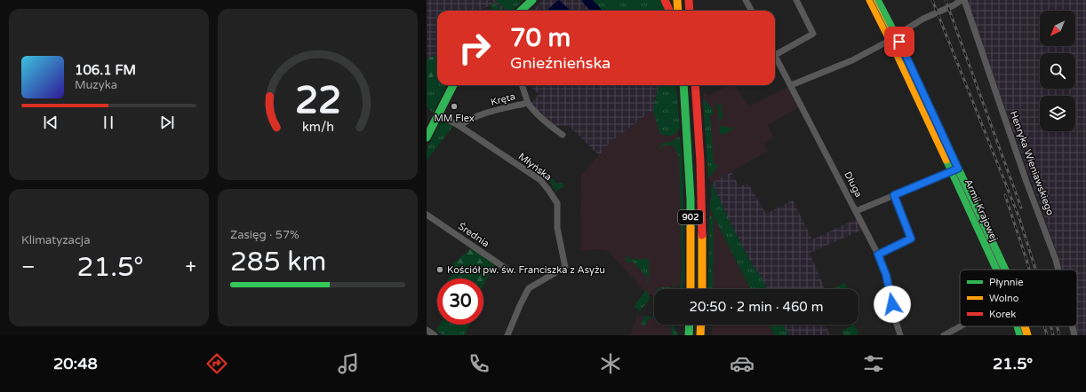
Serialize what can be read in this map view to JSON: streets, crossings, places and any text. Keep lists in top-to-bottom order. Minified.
{"streets":{"main road":["Armii Krajowej","902"],"street":["Kręta","Henryka Wieniawskiego","Młyńska","Długa","Średnia"]},"crossings":[["Kręta","Młyńska"]],"places":["MM Flex","Kościół pw. św. Franciszka z Asyżu"],"legend":["Płynnie","Wolno","Korek"],"north":"bottom left","page":{"turn":["70 m","Gnieźnieńska"],"song":["106.1 FM","Muzyka"],"tile":["Klimatyzacja",["Zasięg · 57%","285 km"]],"heat":["−","21.5°","+"],"limit":"30","trip":"20:50 · 2 min · 460 m","tabs":["20:48","21.5°"],"gauge":["22","km/h"]}}
